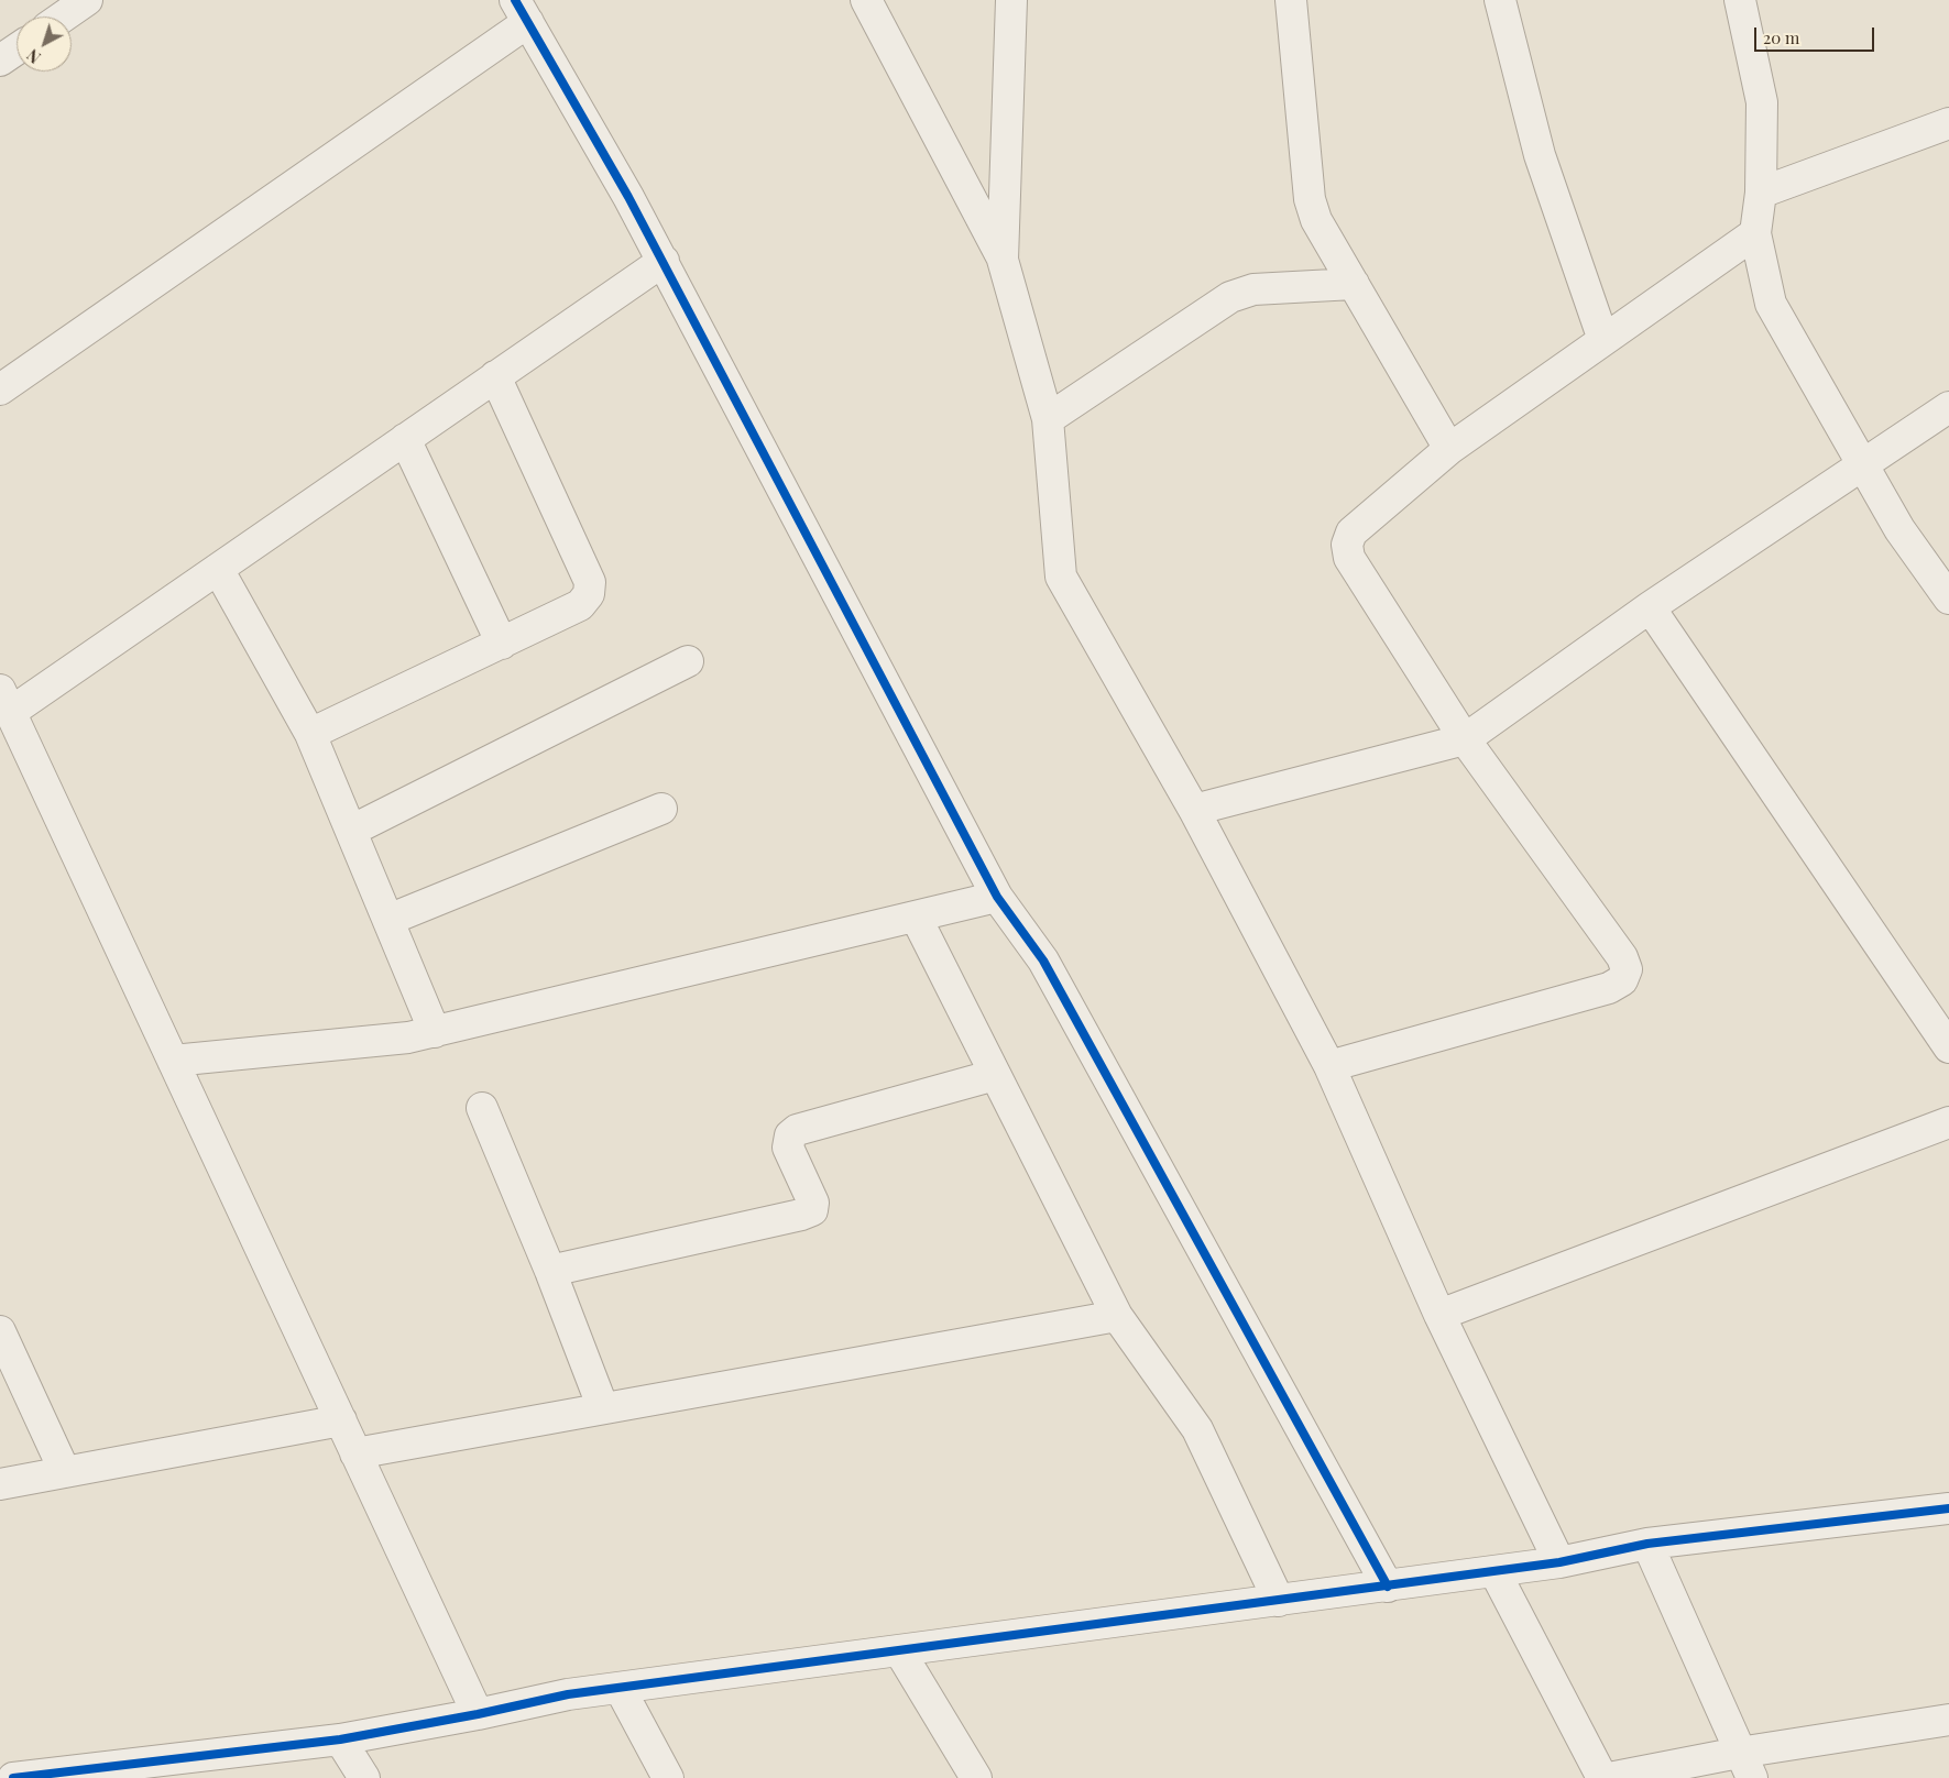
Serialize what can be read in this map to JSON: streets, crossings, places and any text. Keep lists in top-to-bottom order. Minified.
{"scale_bar":"20 m","north":"bottom left"}
